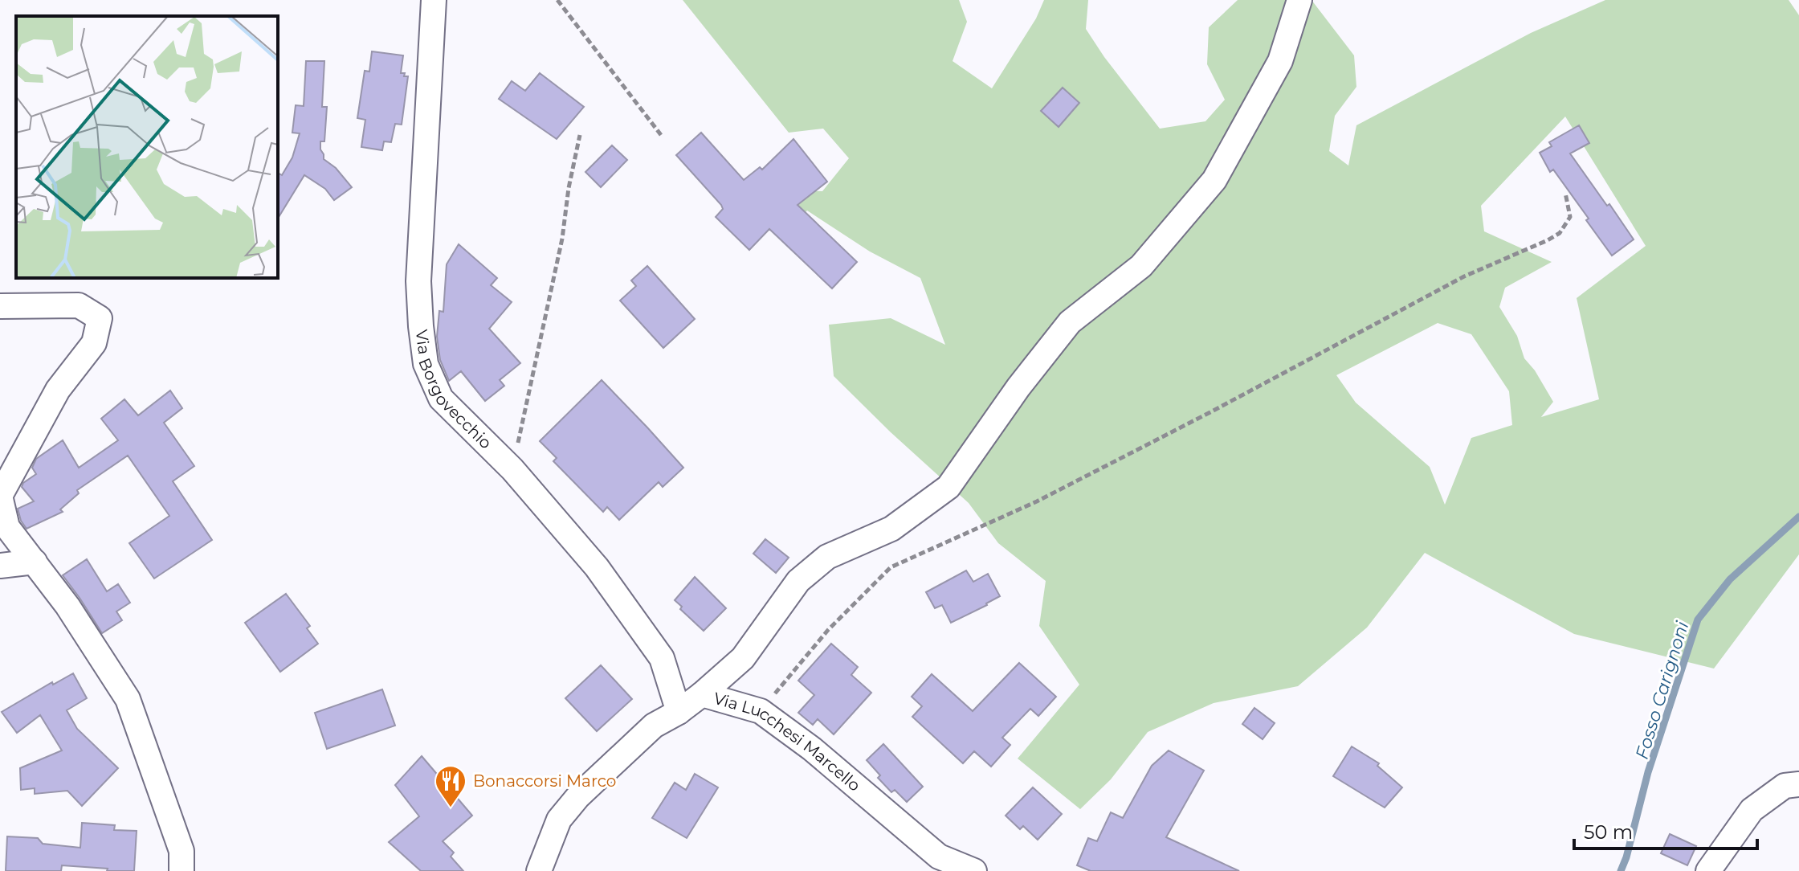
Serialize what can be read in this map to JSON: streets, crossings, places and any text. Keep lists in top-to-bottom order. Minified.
{"streets":{"street":["Via Borgovecchio","Via Lucchesi Marcello"]},"crossings":[["Via Borgovecchio","Via Lucchesi Marcello"]],"water":["Fosso Carignoni"],"places":{"restaurant":["Bonaccorsi Marco"]},"scale_bar":"50 m"}
